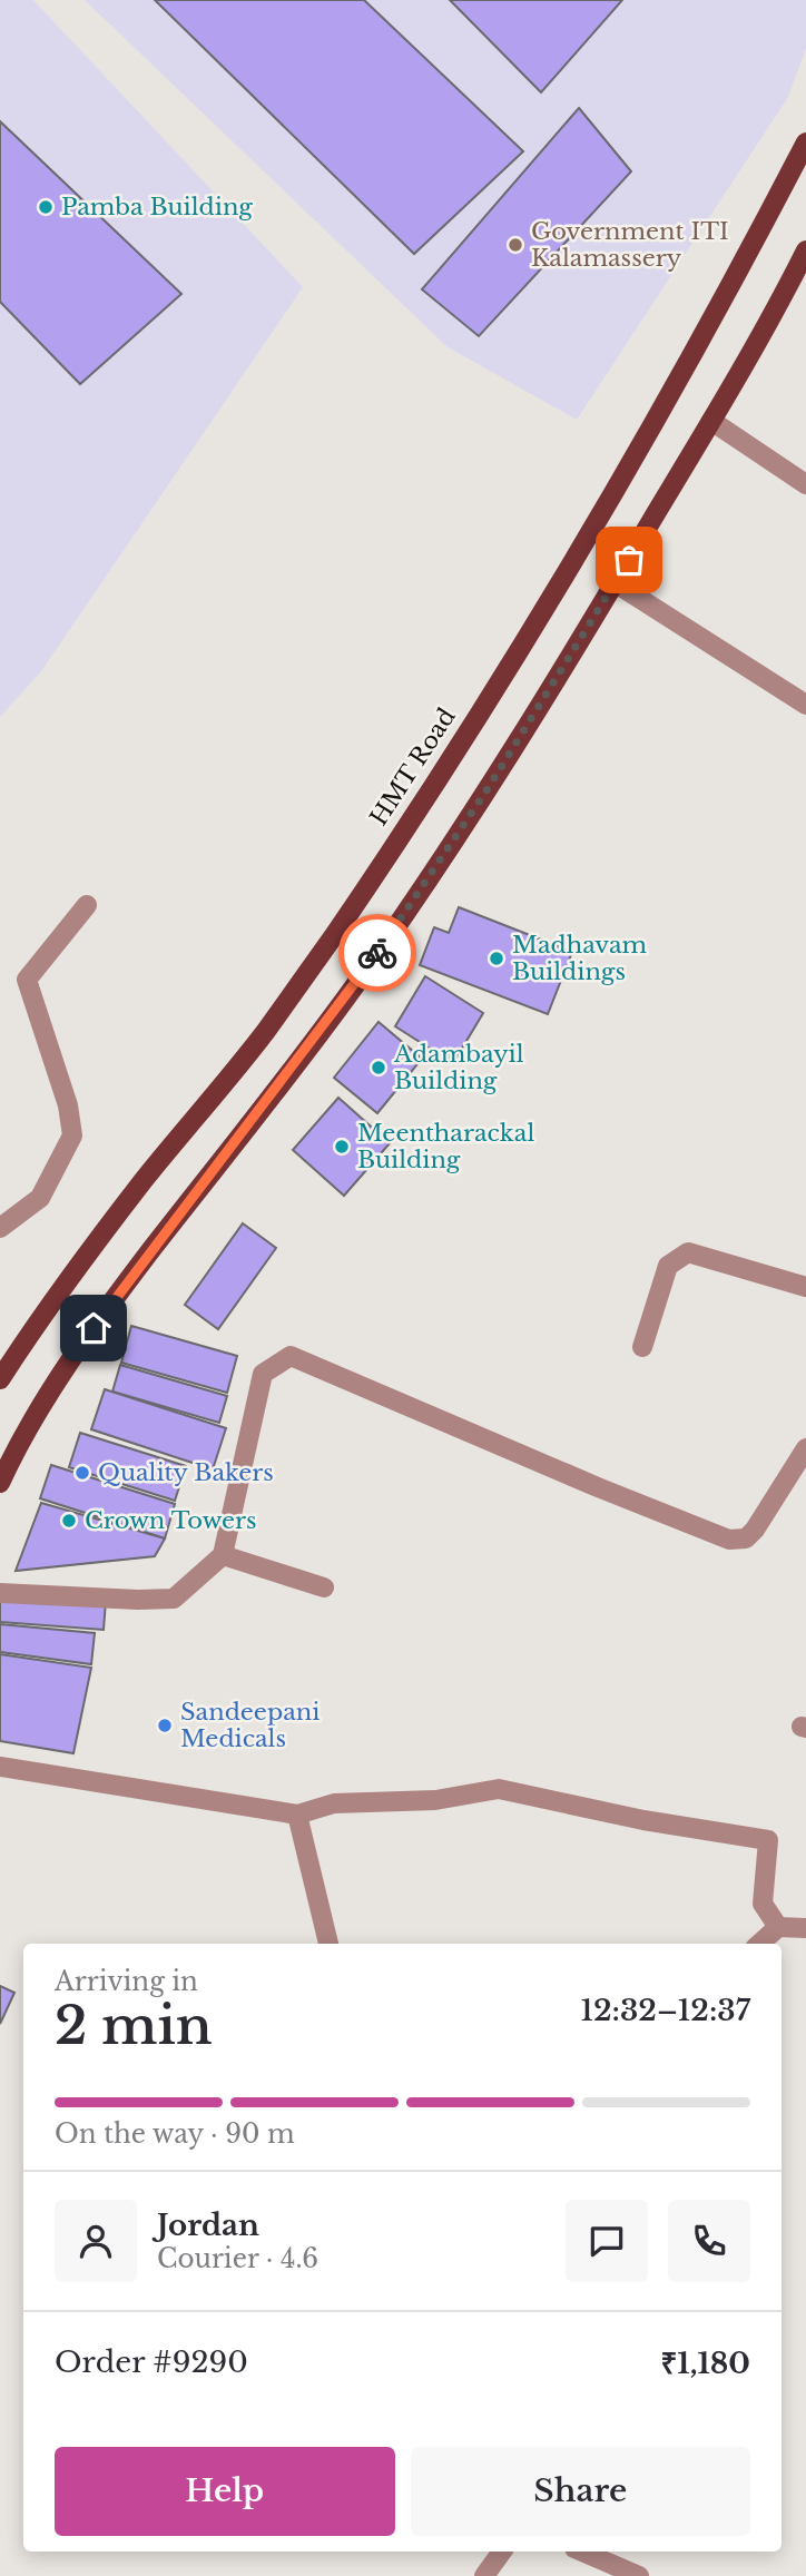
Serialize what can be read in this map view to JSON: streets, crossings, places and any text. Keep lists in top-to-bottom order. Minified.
{"streets":{"main road":["HMT Road"]},"places":["Pamba Building","Government ITI Kalamassery","Madhavam Buildings","Adambayil Building","Meentharackal Building","Quality Bakers","Crown Towers","Sandeepani Medicals"],"page":{"heading":["2 min","Arriving in","12:32–12:37"],"panel":["Jordan","Courier · 4.6","Order #9290","₹1,180"],"bar":"On the way · 90 m","buttons":["Help","Share"]}}
